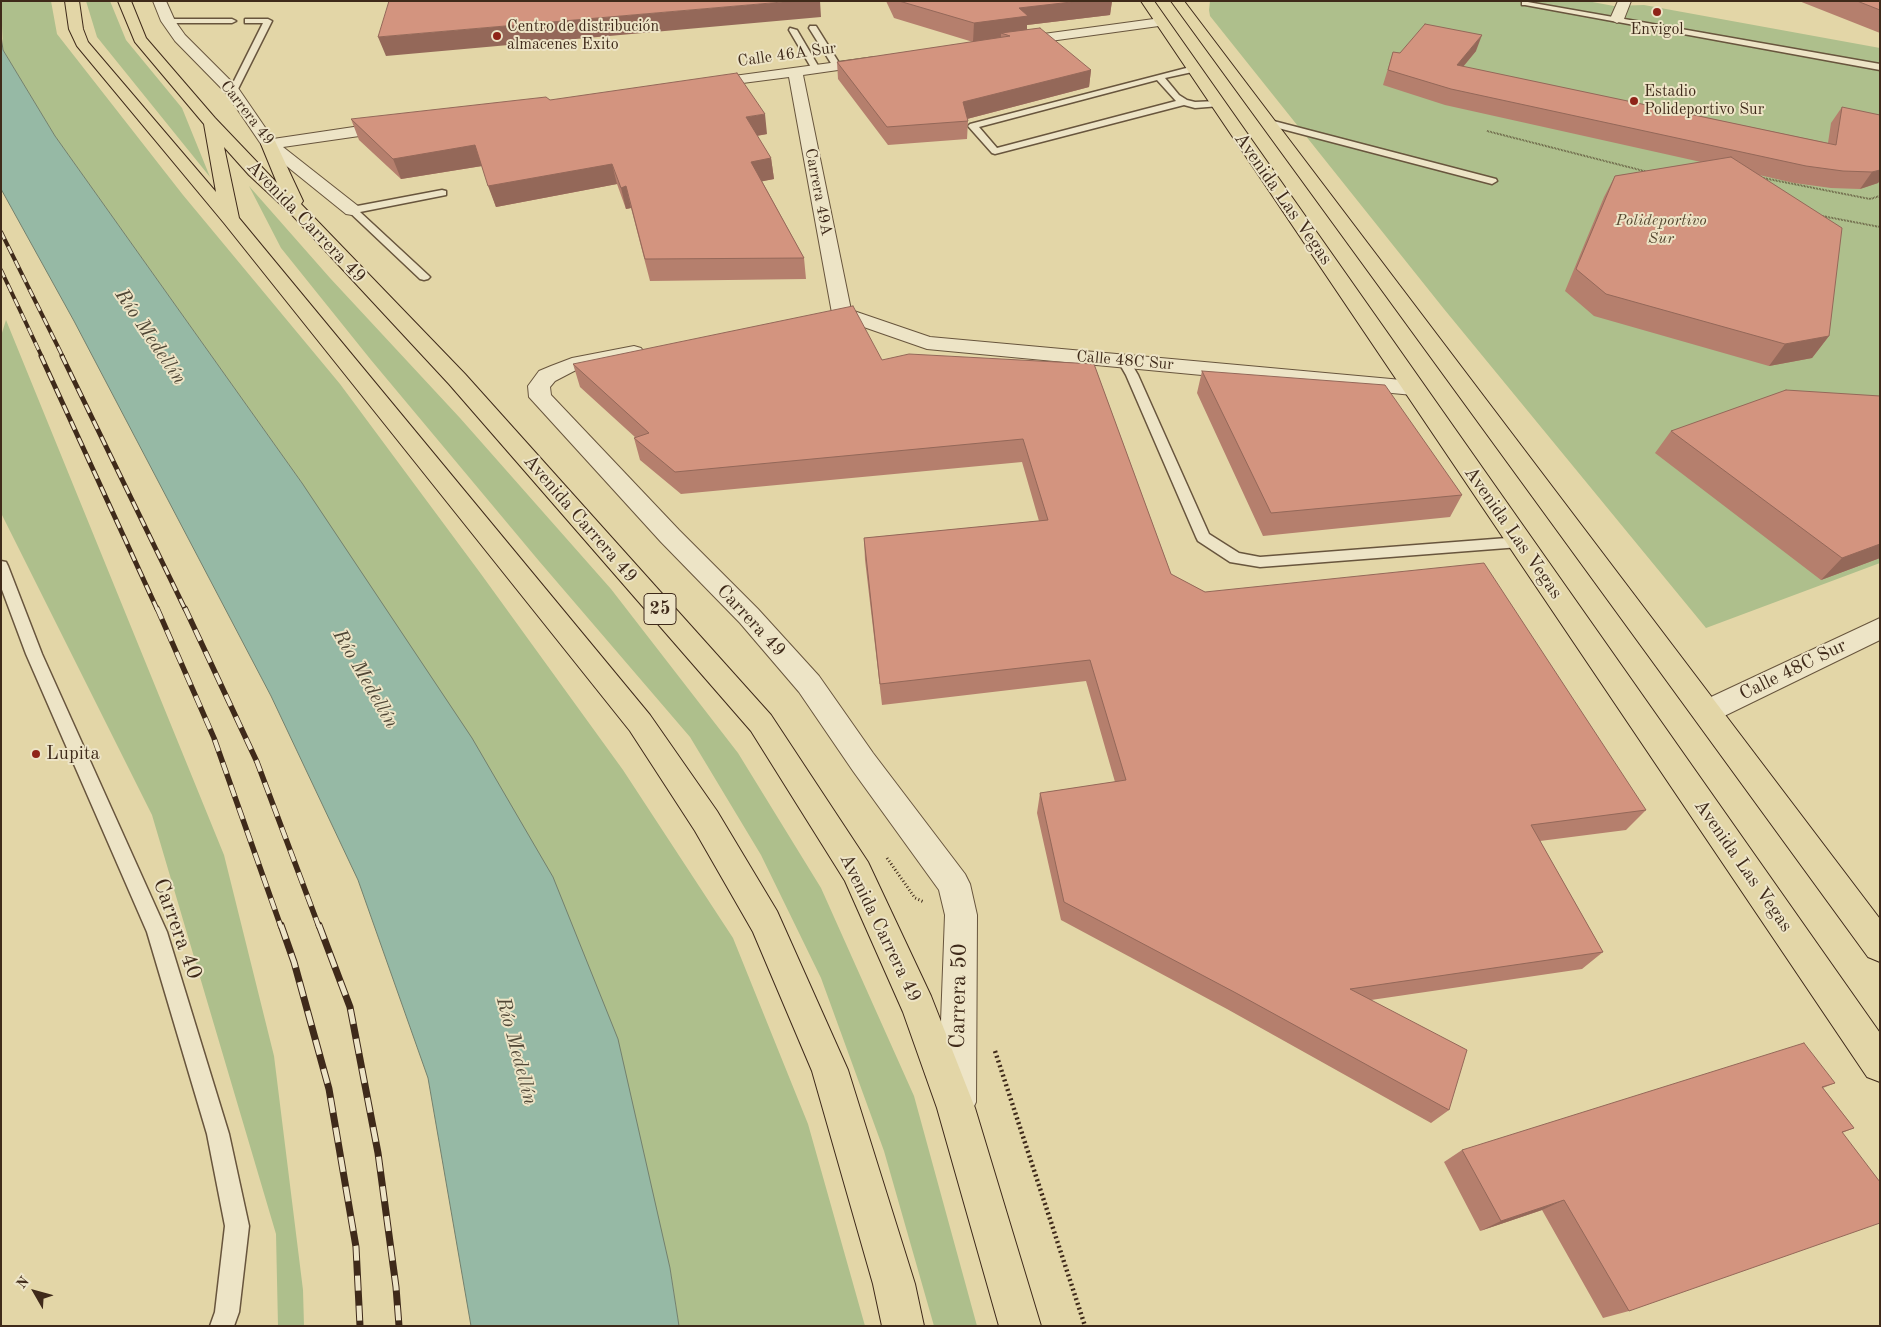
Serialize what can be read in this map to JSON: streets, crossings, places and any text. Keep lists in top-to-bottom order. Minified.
{"streets":{"main road":["Avenida Las Vegas","Avenida Carrera 49","25"],"street":["Calle 46A Sur","Carrera 49","Carrera 49A","Calle 48C Sur","Carrera 50"],"lane":["Carrera 40"]},"crossings":[["Calle 46A Sur","Carrera 49A"],["Carrera 49","Carrera 50"],["Carrera 49A","Calle 48C Sur"],["Avenida Las Vegas","Calle 48C Sur"],["Avenida Carrera 49","Carrera 50"]],"water":["Río Medellín"],"parks":["Polideportivo Sur"],"places":["Envigol","Centro de distribución almacenes Exito","Estadio Polideportivo Sur","Lupita"],"north":"top left"}
